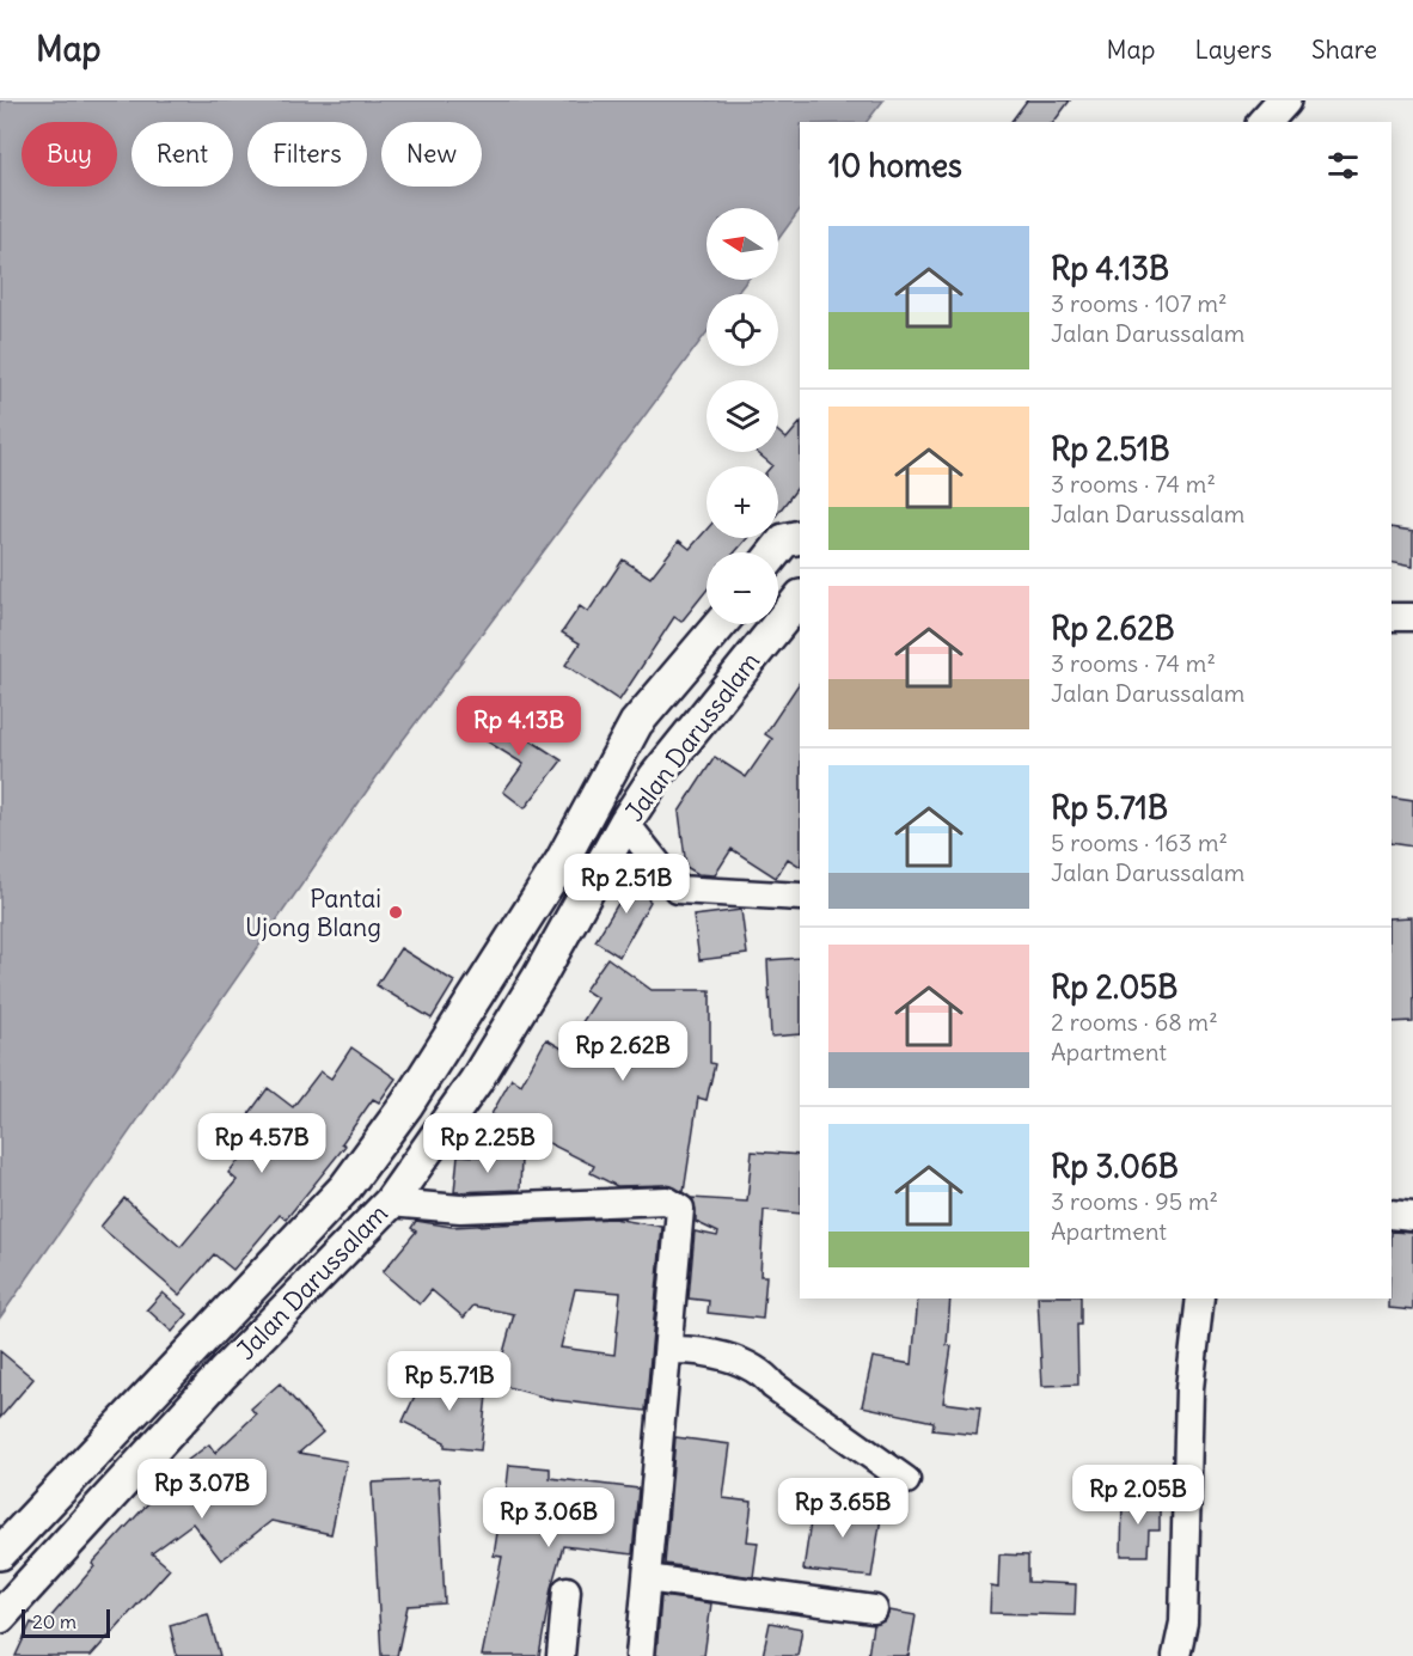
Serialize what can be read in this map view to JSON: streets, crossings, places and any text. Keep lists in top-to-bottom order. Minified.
{"streets":{"street":["Jalan Darussalam"]},"places":["Pantai Ujong Blang"],"scale_bar":"20 m","north":"left","page":{"header":"Map","nav":["Map","Layers","Share"],"chip":["Buy","Rent","Filters","New"],"heading":"10 homes","map_buttons":["+","−"],"list":[{"name":"Rp 4.13B","note":"3 rooms · 107 m² · Jalan Darussalam"},{"name":"Rp 2.51B","note":"3 rooms · 74 m² · Jalan Darussalam"},{"name":"Rp 2.62B","note":"3 rooms · 74 m² · Jalan Darussalam"},{"name":"Rp 5.71B","note":"5 rooms · 163 m² · Jalan Darussalam"},{"name":"Rp 2.05B","note":"2 rooms · 68 m² · Apartment"},{"name":"Rp 3.06B","note":"3 rooms · 95 m² · Apartment"}],"price":["Rp 4.13B","Rp 2.51B","Rp 2.62B","Rp 4.57B","Rp 2.25B","Rp 5.71B","Rp 3.07B","Rp 2.05B","Rp 3.65B","Rp 3.06B"],"scale":"20 m"}}
